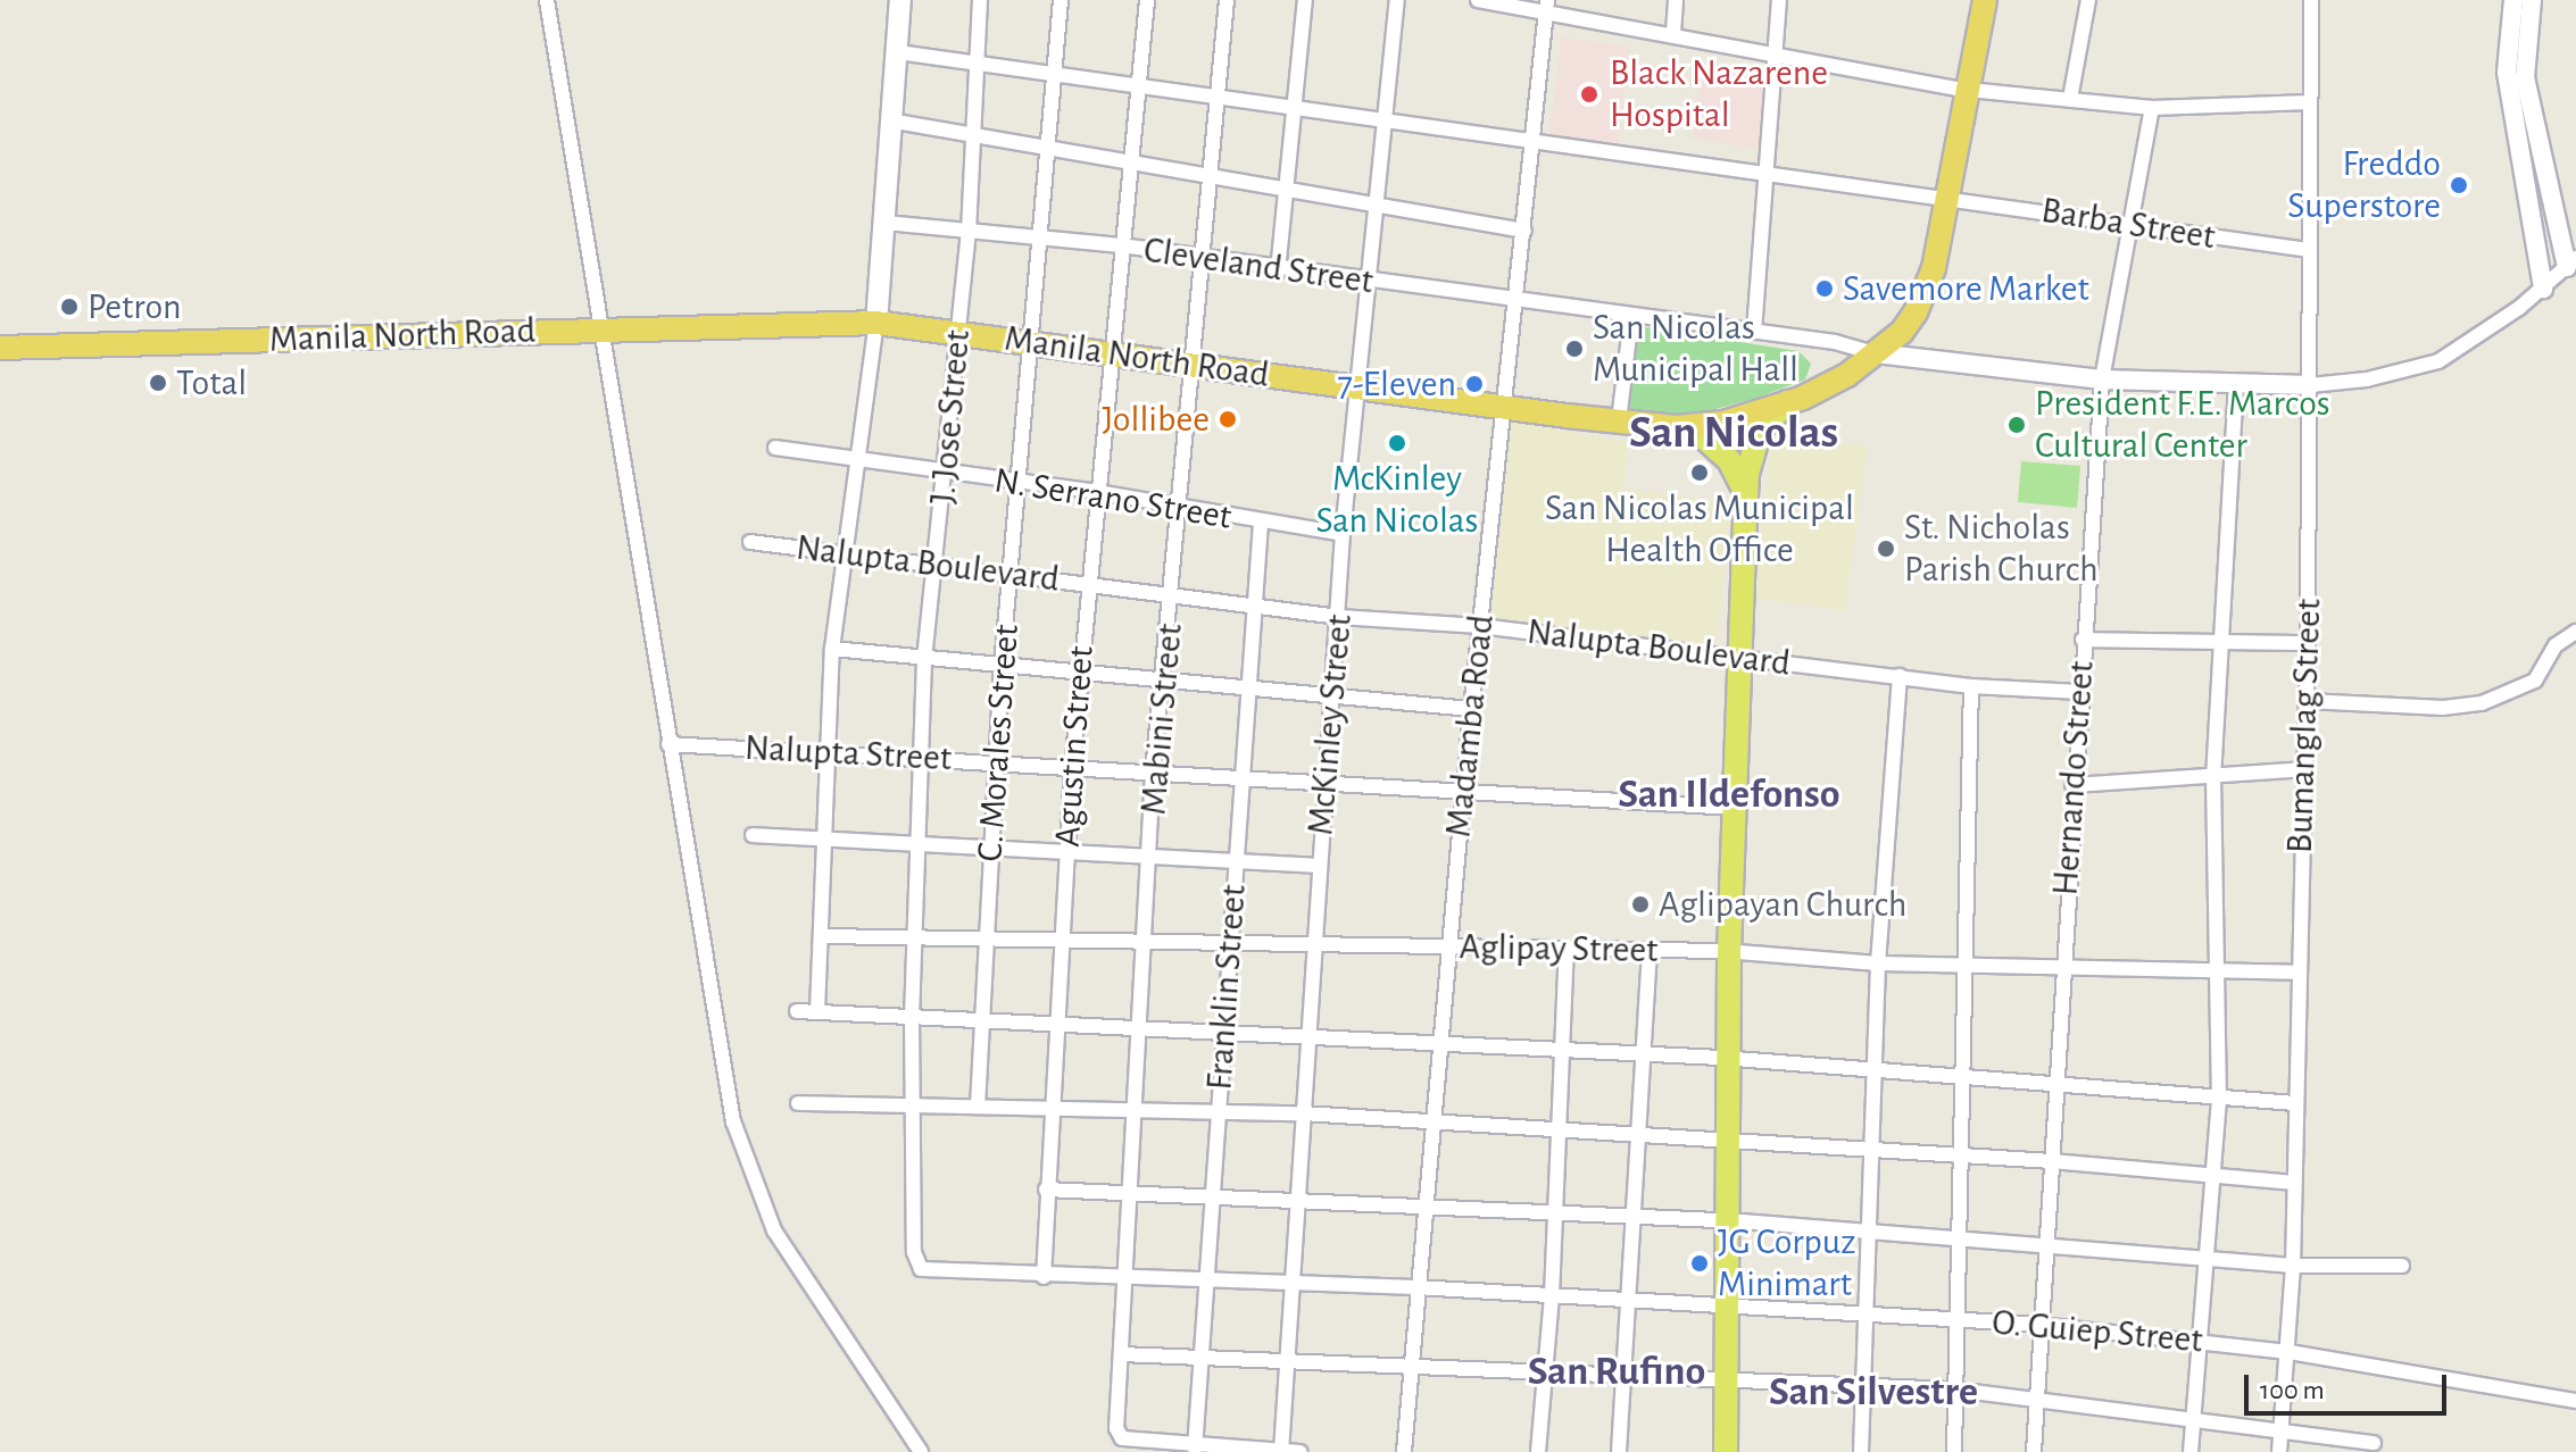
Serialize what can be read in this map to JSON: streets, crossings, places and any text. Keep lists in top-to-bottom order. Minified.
{"streets":{"highway":["Manila North Road"],"street":["Barba Street","Cleveland Street","J. Jose Street","N. Serrano Street","Nalupta Boulevard","Mabini Street","McKinley Street","Madamba Road","Bumanglag Street","C. Morales Street","Agustin Street","Nalupta Street","Hernando Street","Aglipay Street","Franklin Street","O. Guiep Street"]},"crossings":[["Barba Street","Manila North Road"],["Barba Street","J. Jose Street"],["Barba Street","Mabini Street"],["Barba Street","McKinley Street"],["Barba Street","Madamba Road"],["Barba Street","Bumanglag Street"],["Barba Street","C. Morales Street"],["Barba Street","Agustin Street"],["Barba Street","Hernando Street"],["Cleveland Street","Manila North Road"],["Cleveland Street","J. Jose Street"],["Cleveland Street","Mabini Street"],["Cleveland Street","McKinley Street"],["Cleveland Street","Madamba Road"],["Cleveland Street","C. Morales Street"],["Cleveland Street","Agustin Street"],["Manila North Road","J. Jose Street"],["Manila North Road","Mabini Street"],["Manila North Road","McKinley Street"],["Manila North Road","Madamba Road"],["Manila North Road","C. Morales Street"],["Manila North Road","Agustin Street"],["J. Jose Street","N. Serrano Street"],["J. Jose Street","Nalupta Boulevard"],["J. Jose Street","Agustin Street"],["J. Jose Street","Nalupta Street"],["J. Jose Street","Aglipay Street"],["J. Jose Street","O. Guiep Street"],["N. Serrano Street","Mabini Street"],["N. Serrano Street","McKinley Street"],["N. Serrano Street","C. Morales Street"],["N. Serrano Street","Agustin Street"],["N. Serrano Street","Franklin Street"],["Nalupta Boulevard","Mabini Street"],["Nalupta Boulevard","McKinley Street"],["Nalupta Boulevard","Madamba Road"],["Nalupta Boulevard","C. Morales Street"],["Nalupta Boulevard","Agustin Street"],["Nalupta Boulevard","Hernando Street"],["Nalupta Boulevard","Franklin Street"],["Mabini Street","Nalupta Street"],["Mabini Street","Aglipay Street"],["Mabini Street","Franklin Street"],["Mabini Street","O. Guiep Street"],["McKinley Street","Nalupta Street"],["McKinley Street","Aglipay Street"],["McKinley Street","O. Guiep Street"],["Madamba Road","Nalupta Street"],["Madamba Road","Aglipay Street"],["Madamba Road","O. Guiep Street"],["Bumanglag Street","Aglipay Street"],["Bumanglag Street","O. Guiep Street"],["C. Morales Street","Nalupta Street"],["C. Morales Street","Aglipay Street"],["Agustin Street","Nalupta Street"],["Agustin Street","Aglipay Street"],["Agustin Street","O. Guiep Street"],["Nalupta Street","Franklin Street"],["Hernando Street","Aglipay Street"],["Hernando Street","O. Guiep Street"],["Aglipay Street","Franklin Street"],["Franklin Street","O. Guiep Street"]],"districts":["San Nicolas","San Ildefonso","San Rufino","San Silvestre"],"places":["Black Nazarene Hospital","Freddo Superstore","Savemore Market","Petron","San Nicolas Municipal Hall","Total","7-Eleven","Jollibee","President F.E. Marcos Cultural Center","McKinley San Nicolas","San Nicolas Municipal Health Office","St. Nicholas Parish Church","Aglipayan Church","JG Corpuz Minimart"],"scale_bar":"100 m"}
